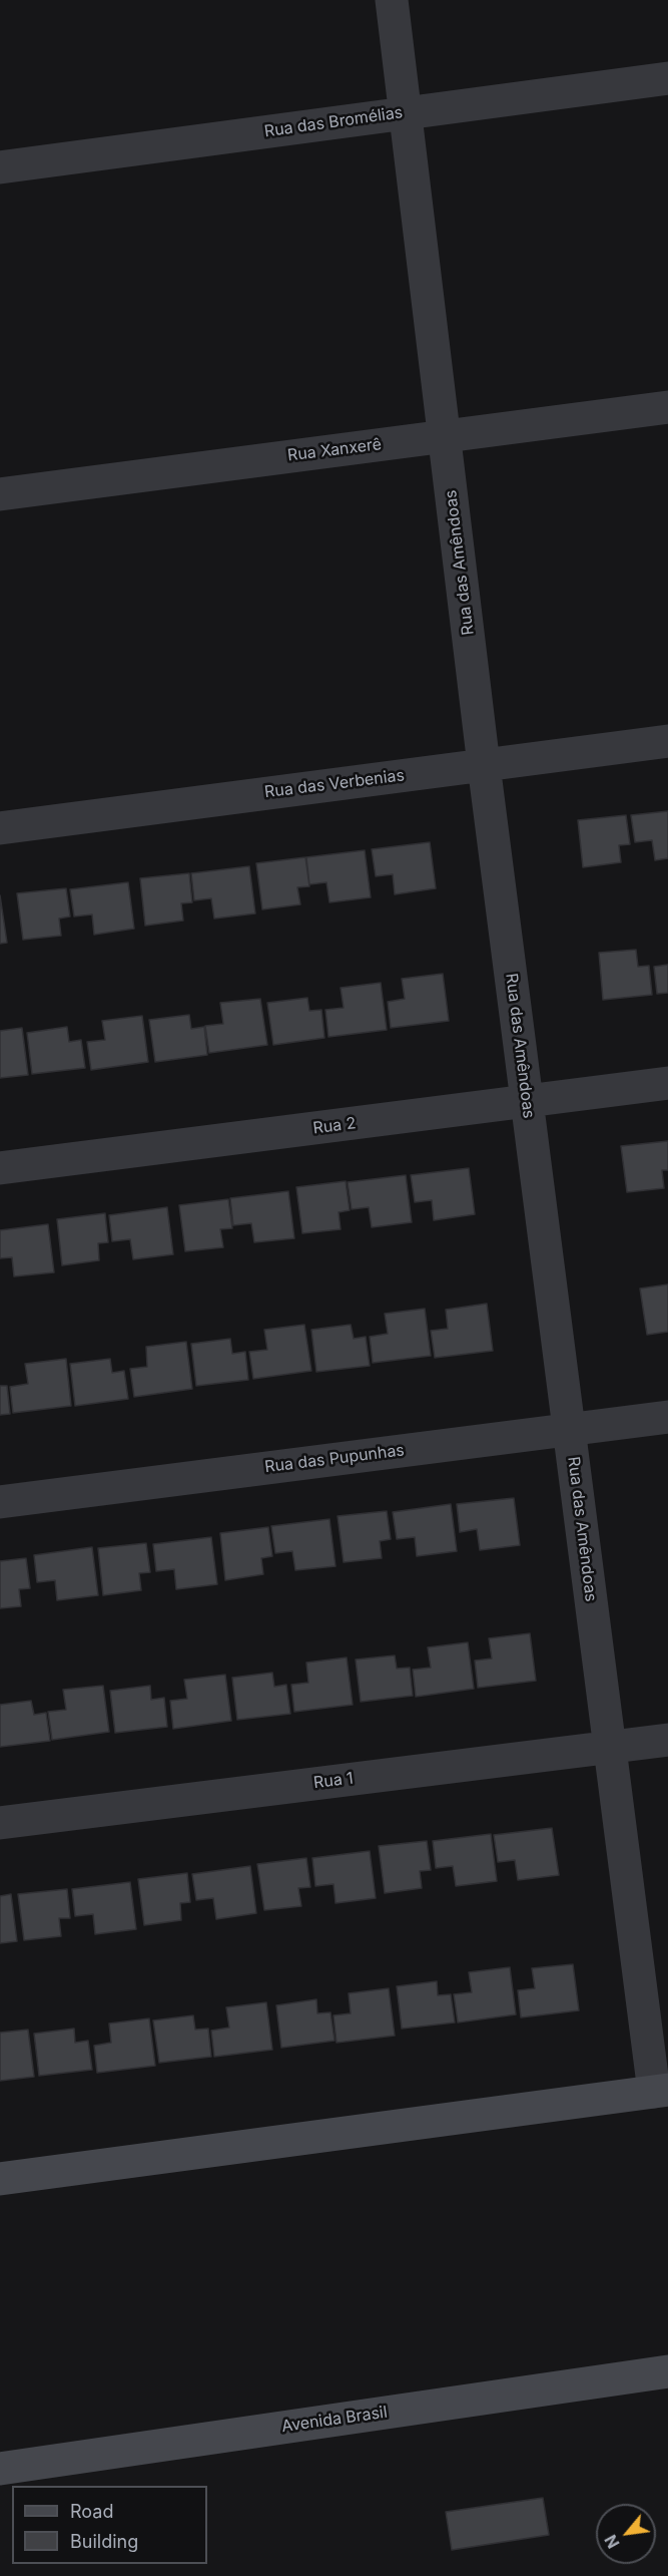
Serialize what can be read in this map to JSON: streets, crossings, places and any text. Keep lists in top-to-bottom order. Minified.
{"streets":{"street":["Rua das Bromélias","Rua Xanxerê","Rua das Amêndoas","Rua das Verbenias","Rua 2","Rua das Pupunhas","Rua 1","Avenida Brasil"]},"crossings":[["Rua das Bromélias","Rua das Amêndoas"],["Rua Xanxerê","Rua das Amêndoas"],["Rua das Amêndoas","Rua das Verbenias"],["Rua das Amêndoas","Rua 2"],["Rua das Amêndoas","Rua das Pupunhas"],["Rua das Amêndoas","Rua 1"]],"legend":["Road","Building"],"north":"bottom left"}
